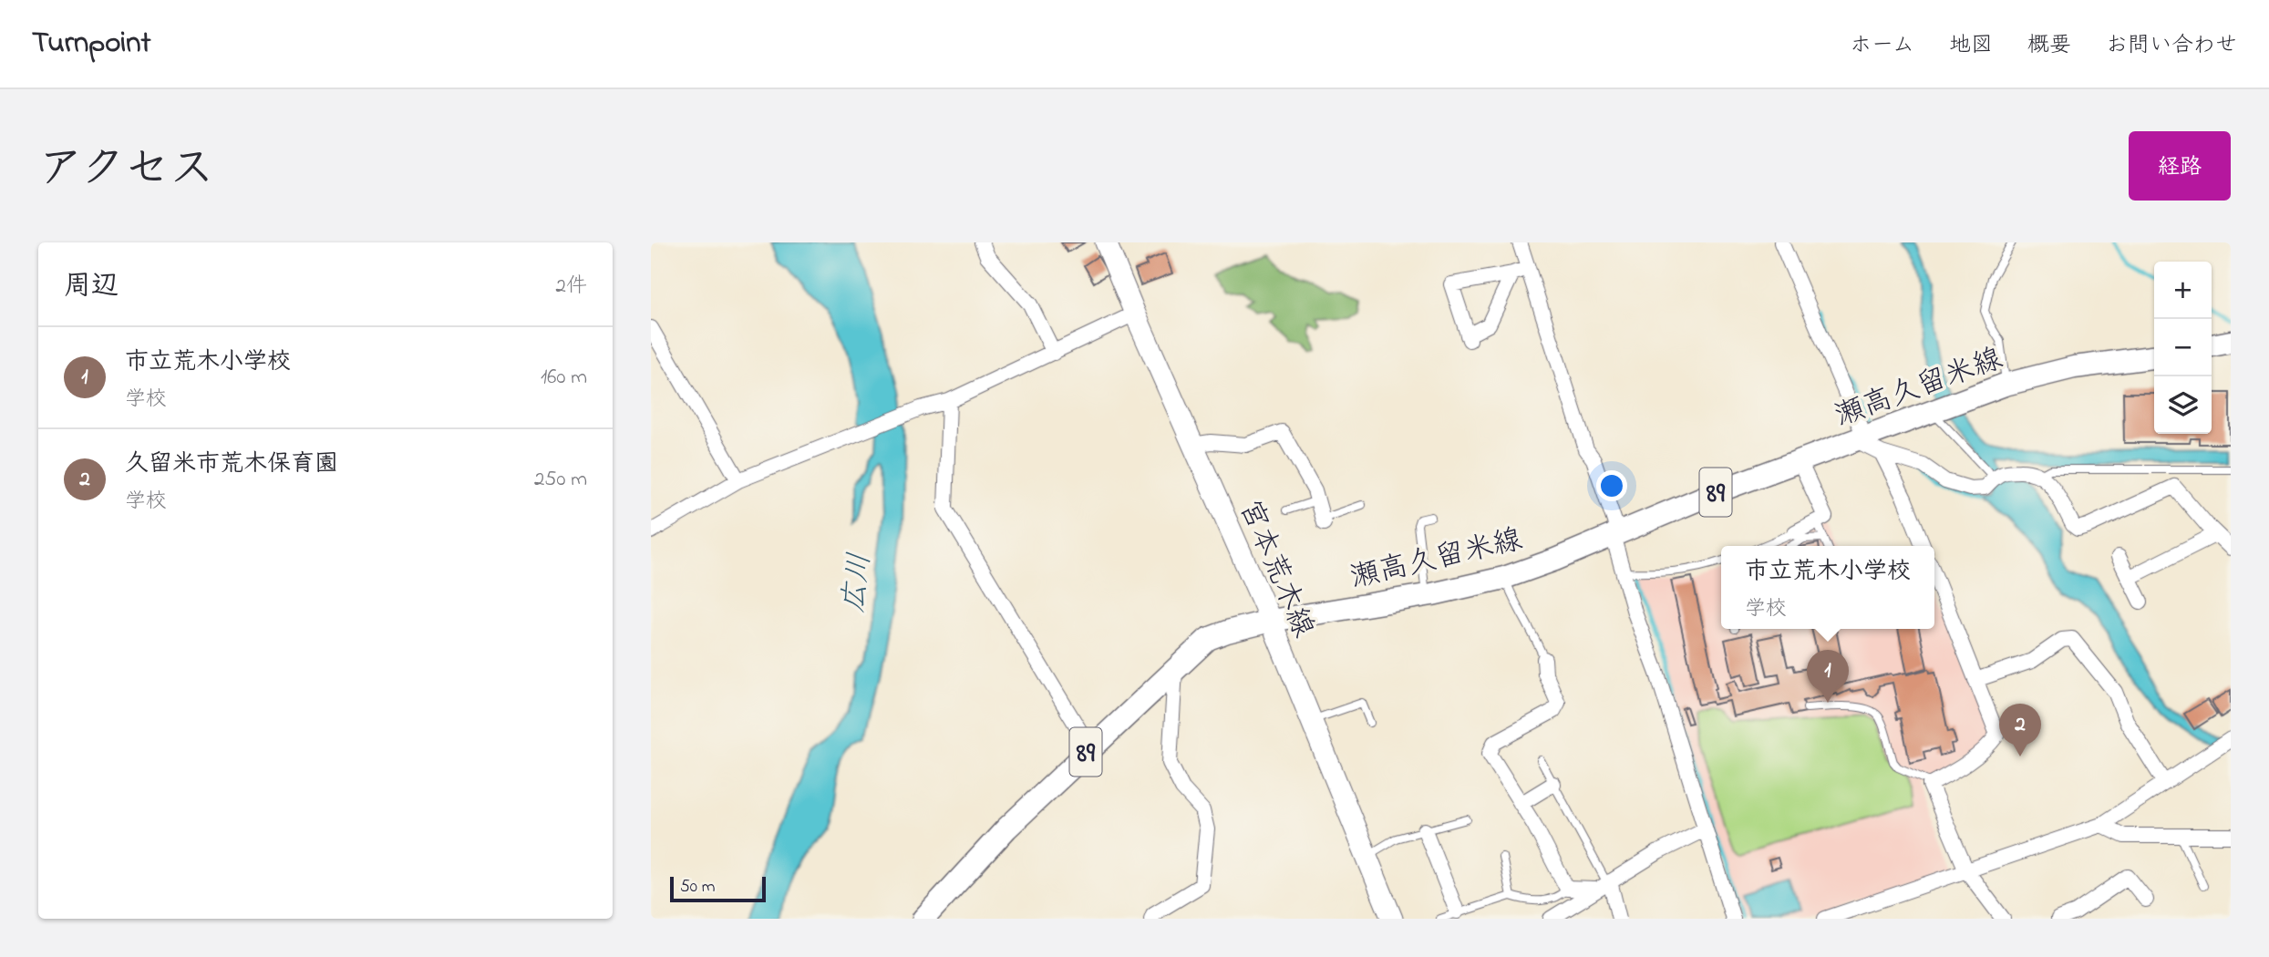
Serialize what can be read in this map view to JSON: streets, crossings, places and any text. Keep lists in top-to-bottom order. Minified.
{"streets":{"main road":["瀬高久留米線","89","宮本荒木線"]},"crossings":[["瀬高久留米線","宮本荒木線"]],"water":["広川"],"scale_bar":"50 m","page":{"header":"Turnpoint","nav":["ホーム","地図","概要","お問い合わせ"],"title":"アクセス","buttons":"経路","heading":["周辺","2件"],"map_buttons":["+","−"],"list":[{"mark":"1","name":"市立荒木小学校","note":"学校","value":"160 m"},{"mark":"2","name":"久留米市荒木保育園","note":"学校","value":"250 m"}],"popup":["市立荒木小学校","学校"],"pins":["1","2"],"scale":"50 m"}}
